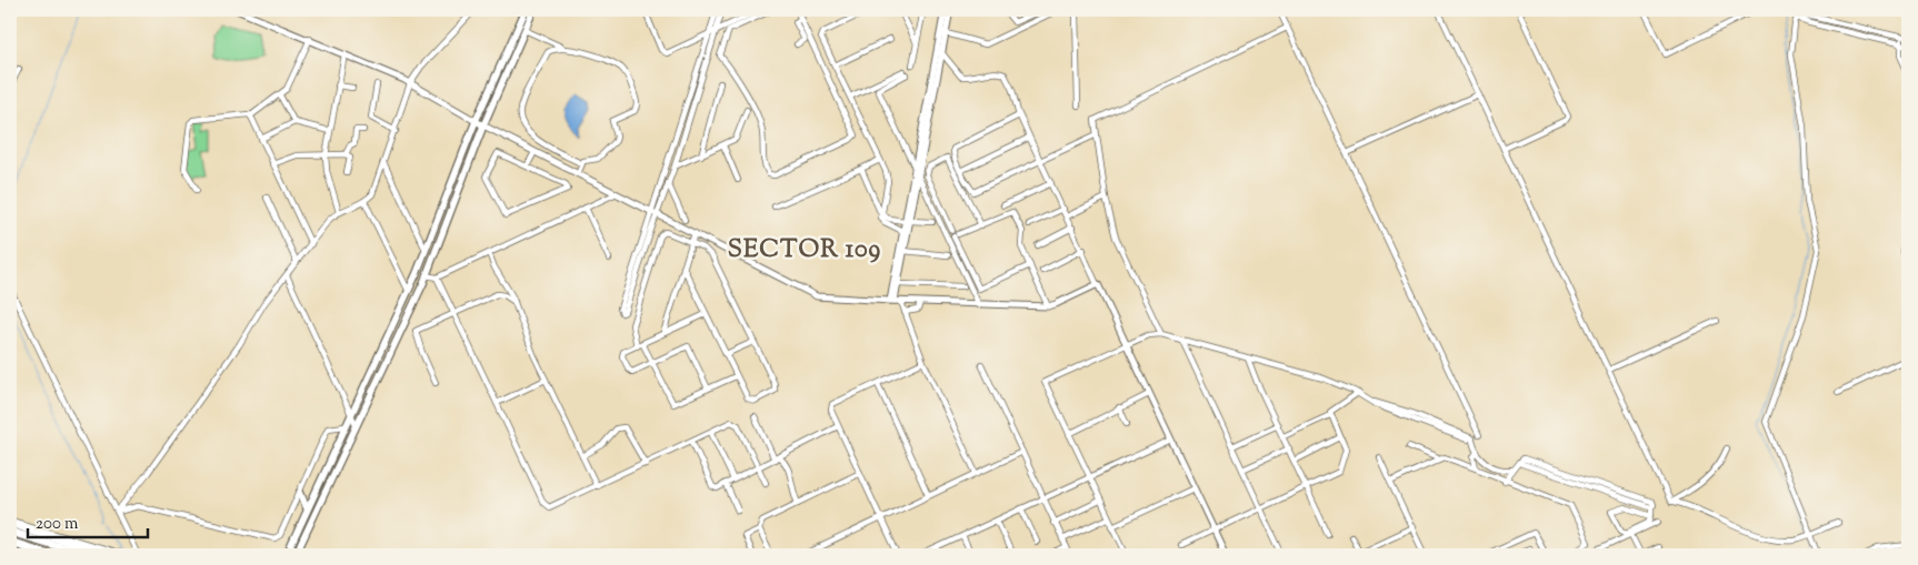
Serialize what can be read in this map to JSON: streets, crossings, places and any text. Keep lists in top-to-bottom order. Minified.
{"districts":["SECTOR 109"],"scale_bar":"200 m"}
